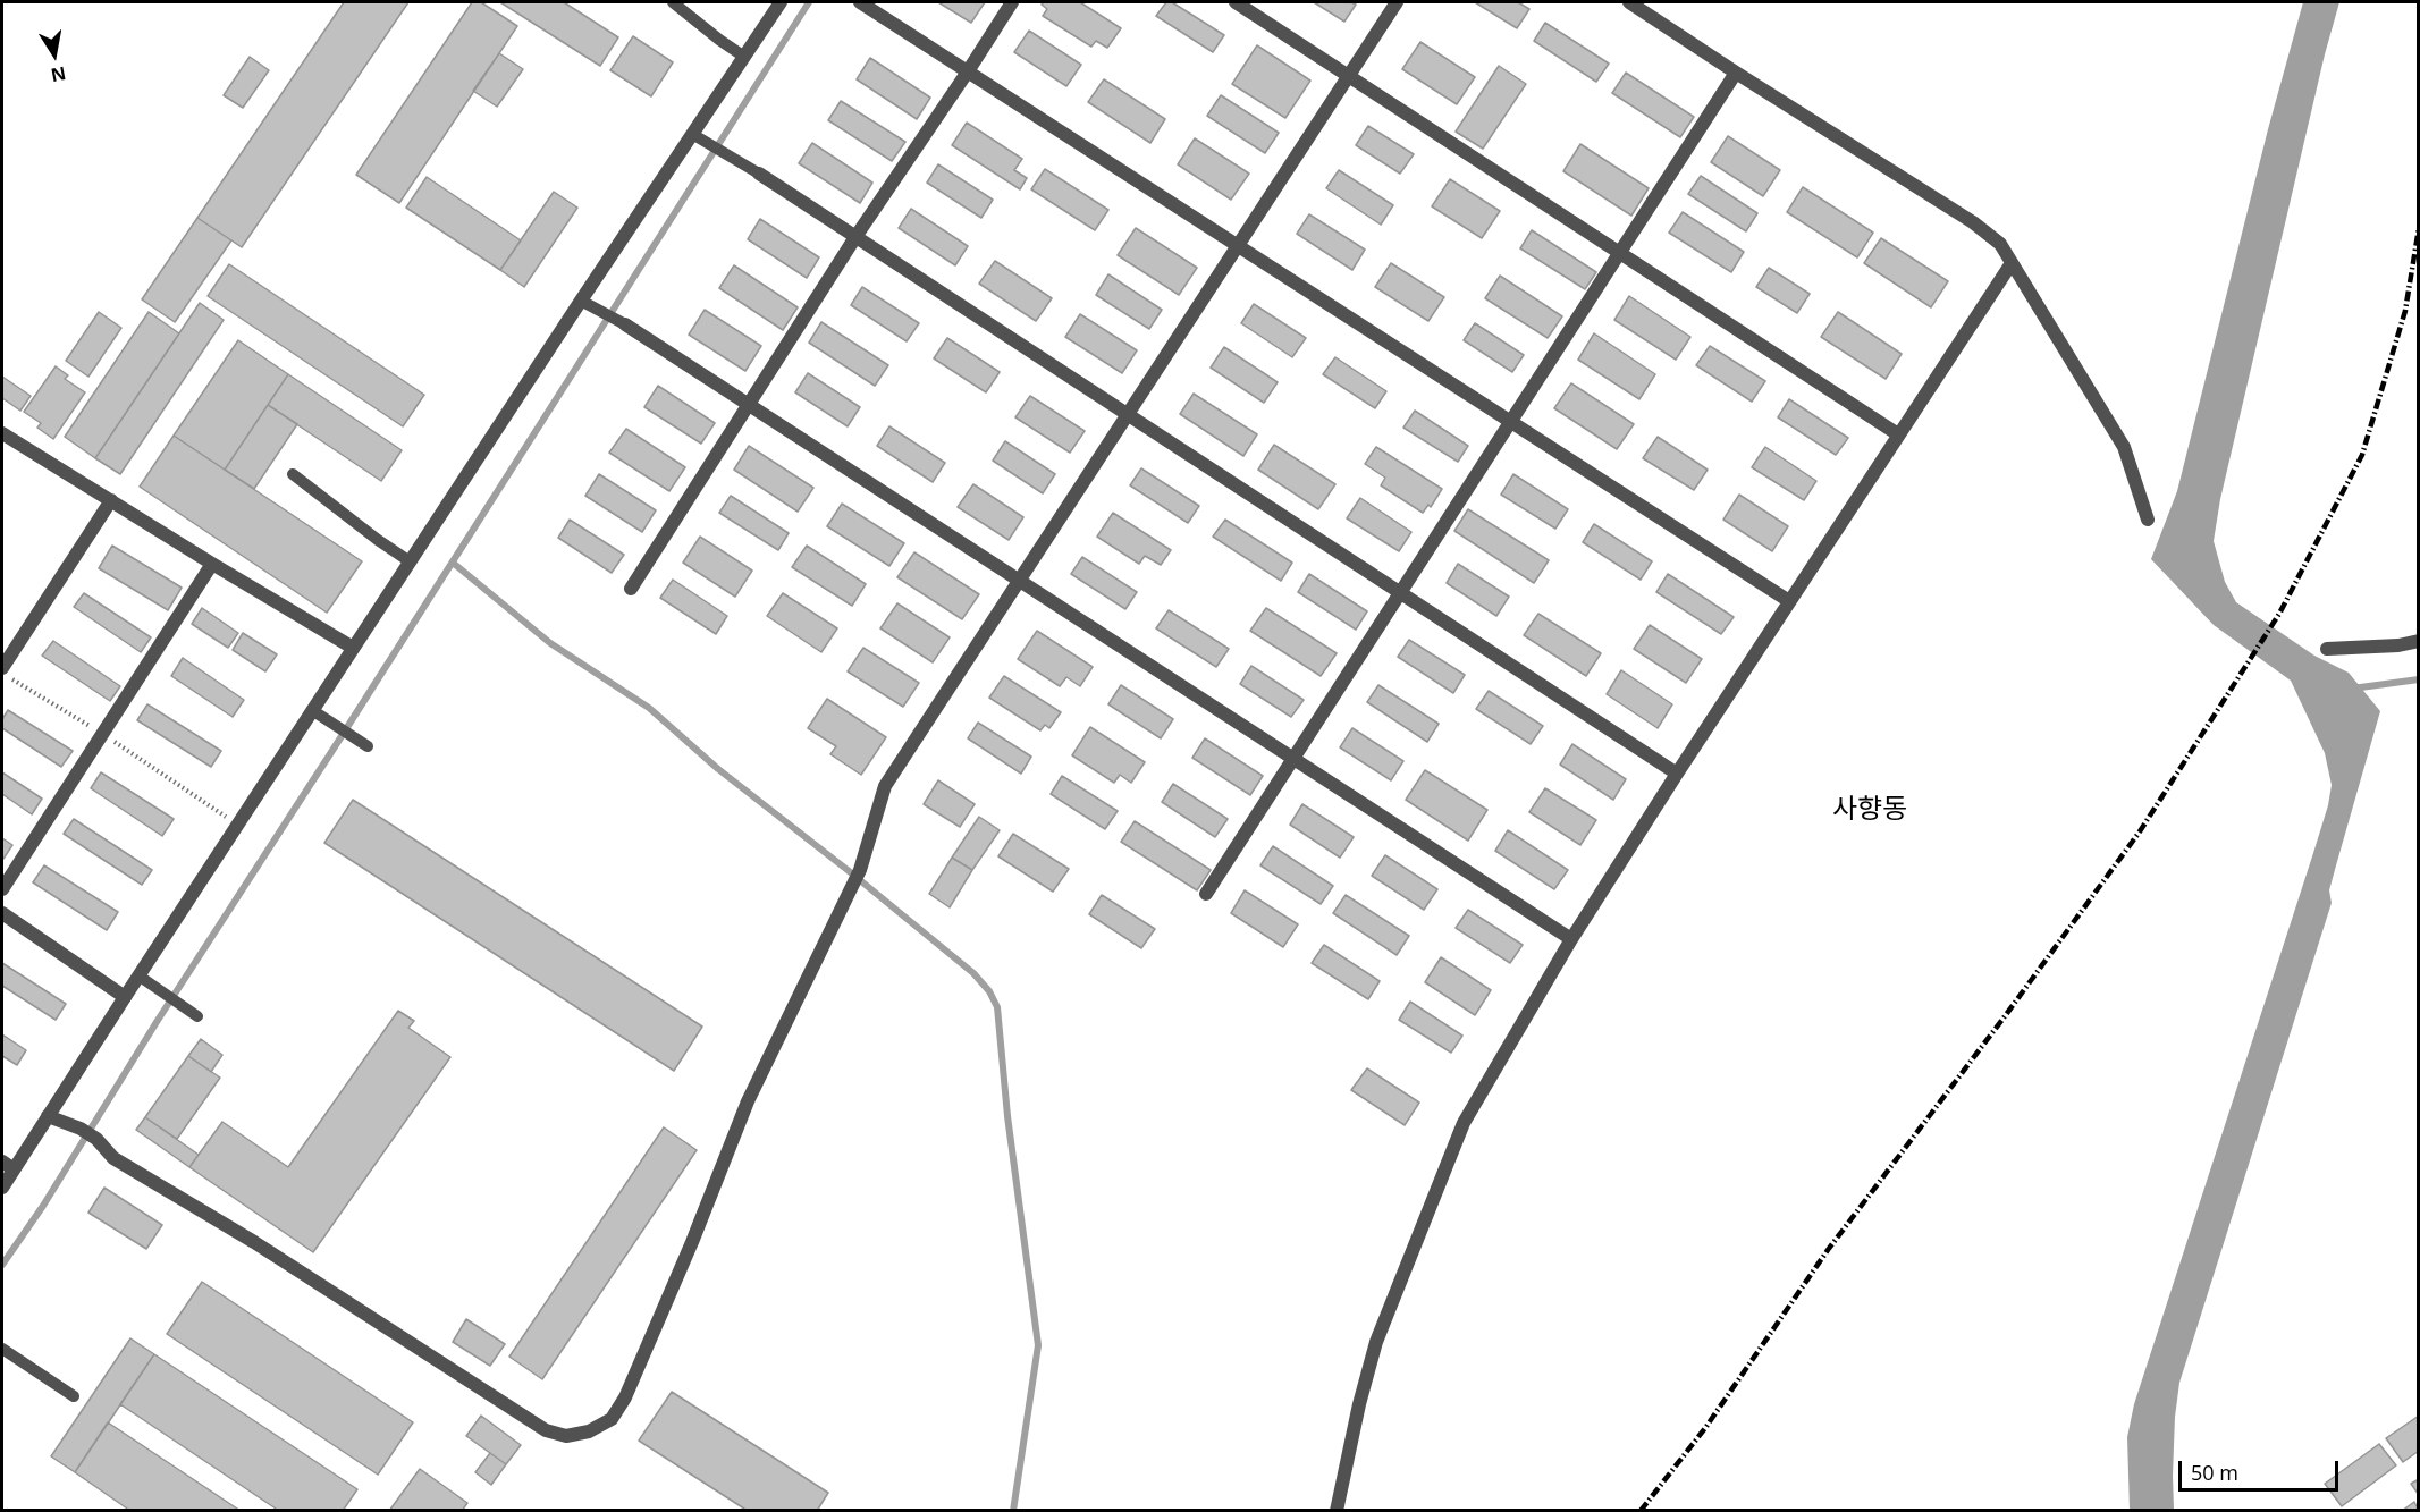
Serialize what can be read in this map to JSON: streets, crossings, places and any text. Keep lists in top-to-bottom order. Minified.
{"districts":["사향동"],"scale_bar":"50 m","north":"bottom"}
